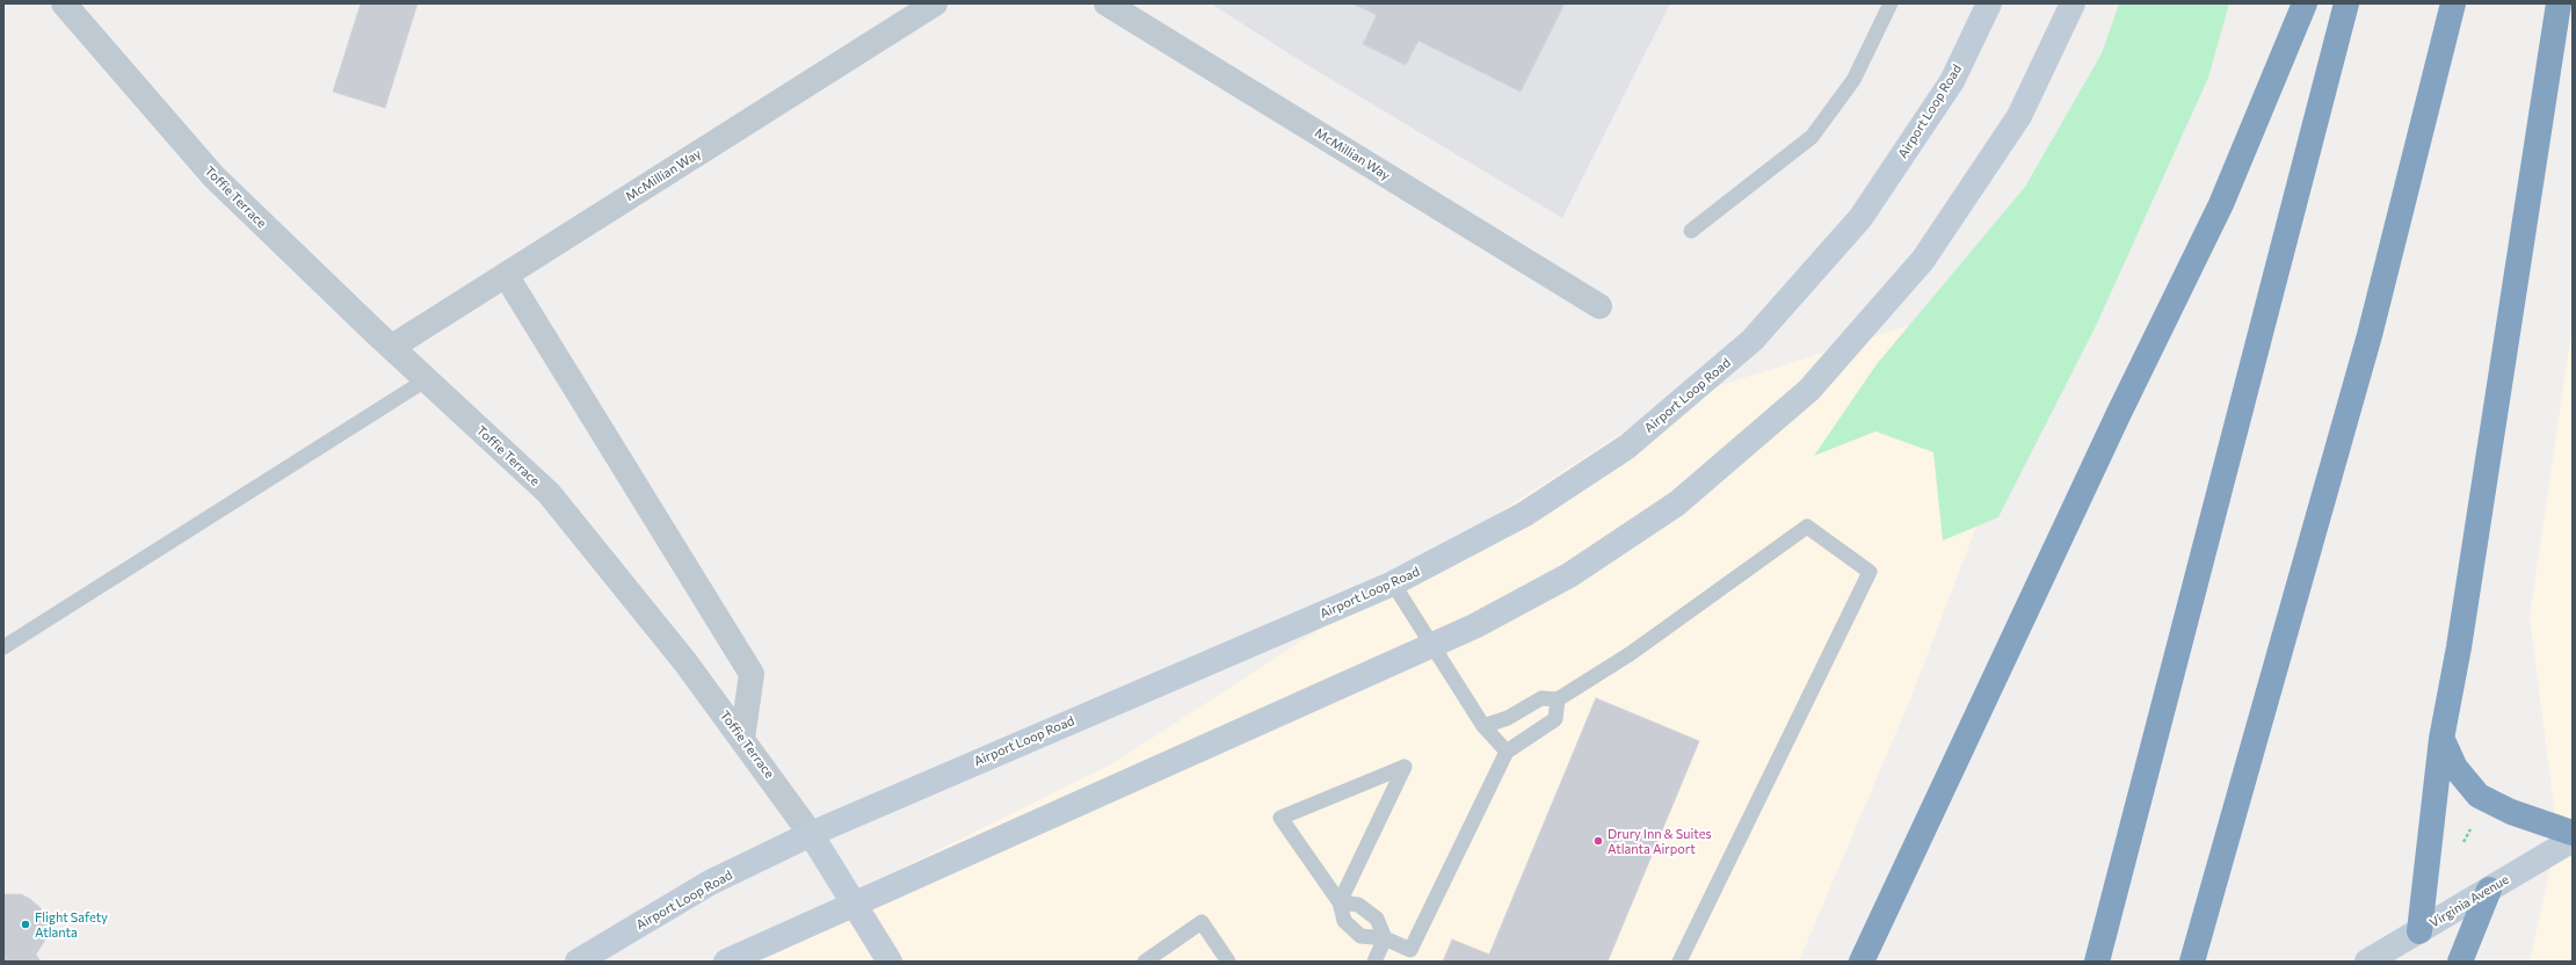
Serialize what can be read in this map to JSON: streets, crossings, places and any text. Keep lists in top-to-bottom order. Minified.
{"streets":{"main road":["Airport Loop Road","Toffie Terrace","Virginia Avenue"],"street":["McMillian Way"]},"crossings":[["Airport Loop Road","Toffie Terrace"],["McMillian Way","Toffie Terrace"]],"places":["Drury Inn & Suites Atlanta Airport","Flight Safety Atlanta"]}
